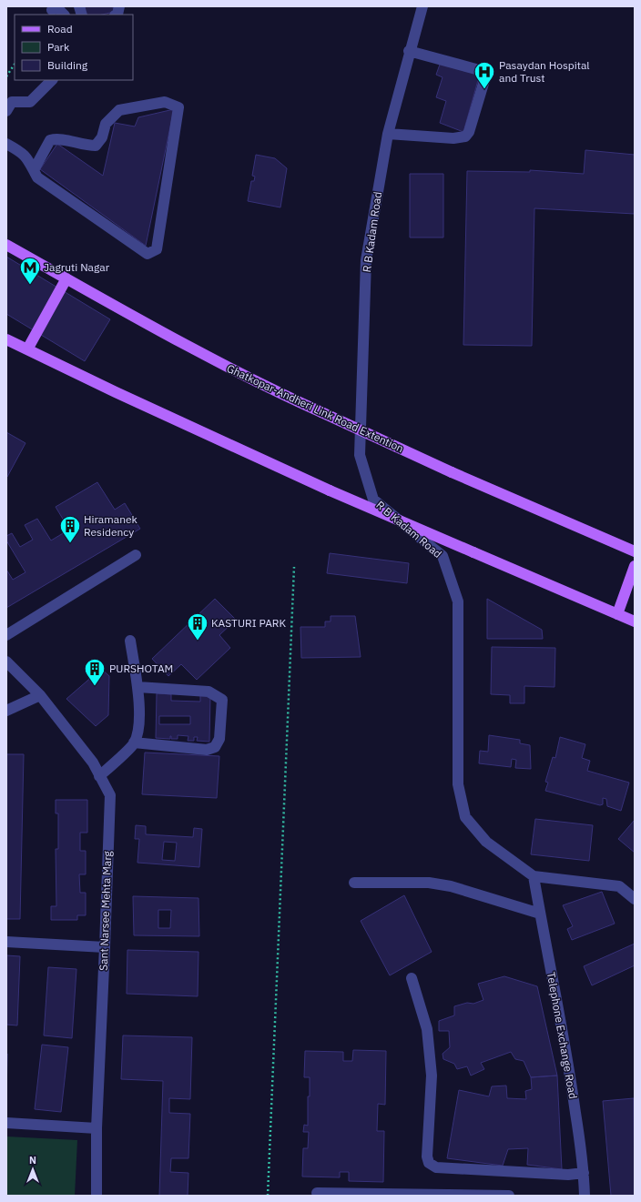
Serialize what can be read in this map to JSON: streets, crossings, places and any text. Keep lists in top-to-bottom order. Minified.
{"streets":{"main road":["Ghatkopar-Andheri Link Road Extention"],"street":["R B Kadam Road","Sant Narsee Mehta Marg","Telephone Exchange Road"]},"crossings":[["R B Kadam Road","Telephone Exchange Road"]],"places":{"hospital":["Pasaydan Hospital and Trust"],"metro station":["Jagruti Nagar"],"building":["Hiramanek Residency","KASTURI PARK","PURSHOTAM"]},"legend":["Road","Park","Building"],"north":"top"}
